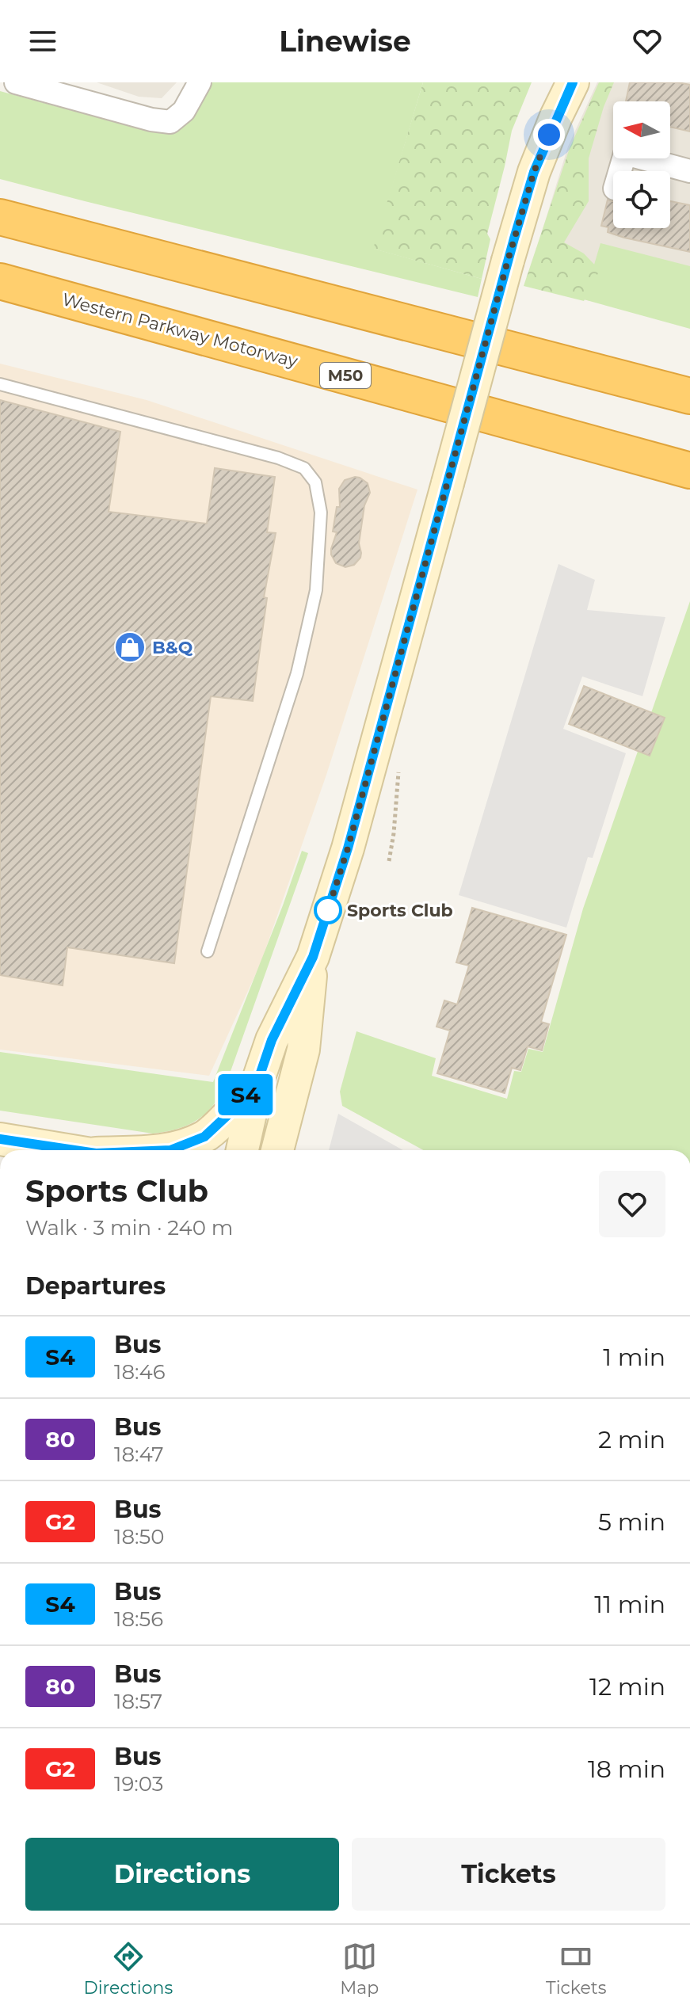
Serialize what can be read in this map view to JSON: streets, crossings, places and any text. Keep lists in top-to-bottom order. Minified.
{"streets":{"highway":["Western Parkway Motorway","M50"]},"places":{"shop":["B&Q"],"other":["Sports Club"]},"lines":["bus line S4"],"north":"left","page":{"header":"Linewise","on_map":"S4","heading":[["Sports Club","Walk · 3 min · 240 m"],"Departures"],"list":[{"mark":"S4","name":"Bus","note":"18:46","value":"1 min"},{"mark":"80","name":"Bus","note":"18:47","value":"2 min"},{"mark":"G2","name":"Bus","note":"18:50","value":"5 min"},{"mark":"S4","name":"Bus","note":"18:56","value":"11 min"},{"mark":"80","name":"Bus","note":"18:57","value":"12 min"},{"mark":"G2","name":"Bus","note":"19:03","value":"18 min"}],"buttons":["Directions","Tickets"],"tabs":["Directions","Map","Tickets"]}}
